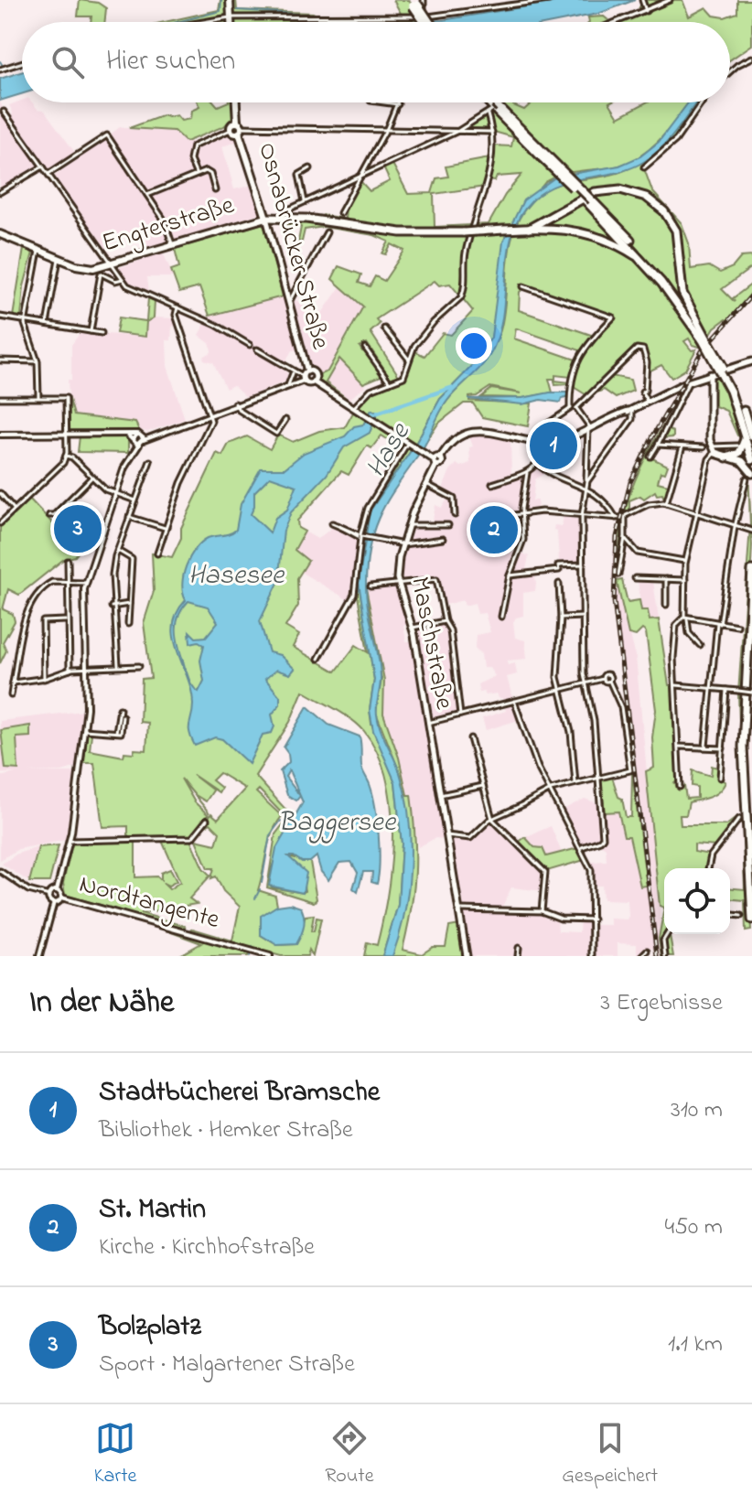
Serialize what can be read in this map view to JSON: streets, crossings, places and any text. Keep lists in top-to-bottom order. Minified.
{"streets":{"main road":["Engterstraße","Osnabrücker Straße","Maschstraße"],"street":["Nordtangente"]},"crossings":[["Engterstraße","Osnabrücker Straße"]],"water":["Hase","Hasesee","Baggersee"],"page":{"search":"Hier suchen","pins":["1","3","2"],"heading":["In der Nähe","3 Ergebnisse"],"list":[{"mark":"1","name":"Stadtbücherei Bramsche","note":"Bibliothek · Hemker Straße","value":"310 m"},{"mark":"2","name":"St. Martin","note":"Kirche · Kirchhofstraße","value":"450 m"},{"mark":"3","name":"Bolzplatz","note":"Sport · Malgartener Straße","value":"1.1 km"}],"nav":["Karte","Route","Gespeichert"]}}
